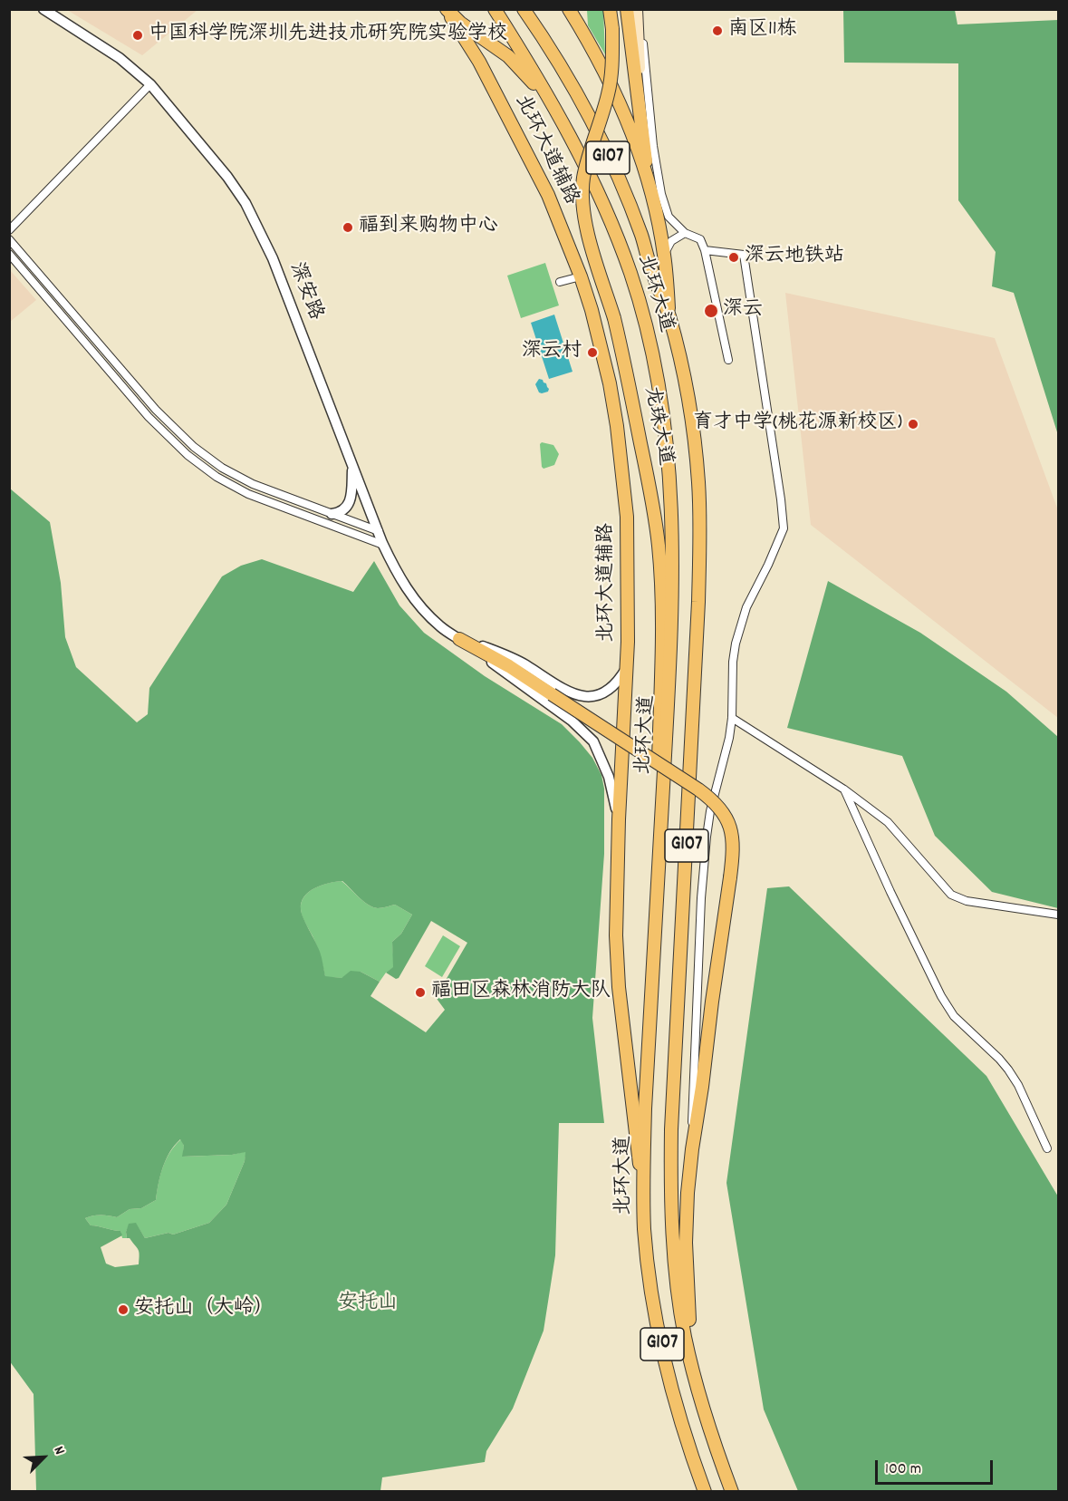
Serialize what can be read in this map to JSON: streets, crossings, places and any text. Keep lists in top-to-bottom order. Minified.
{"streets":{"main road":["北环大道辅路","G107","北环大道","龙珠大道"],"street":["深安路"]},"crossings":[["北环大道辅路","深安路"],["北环大道辅路","北环大道"],["北环大道","龙珠大道"]],"parks":["安托山"],"places":["南区11栋","中国科学院深圳先进技术研究院实验学校","福到来购物中心","深云地铁站","深云","深云村","育才中学(桃花源新校区)","福田区森林消防大队","安托山（大岭）"],"scale_bar":"100 m","north":"top right"}
